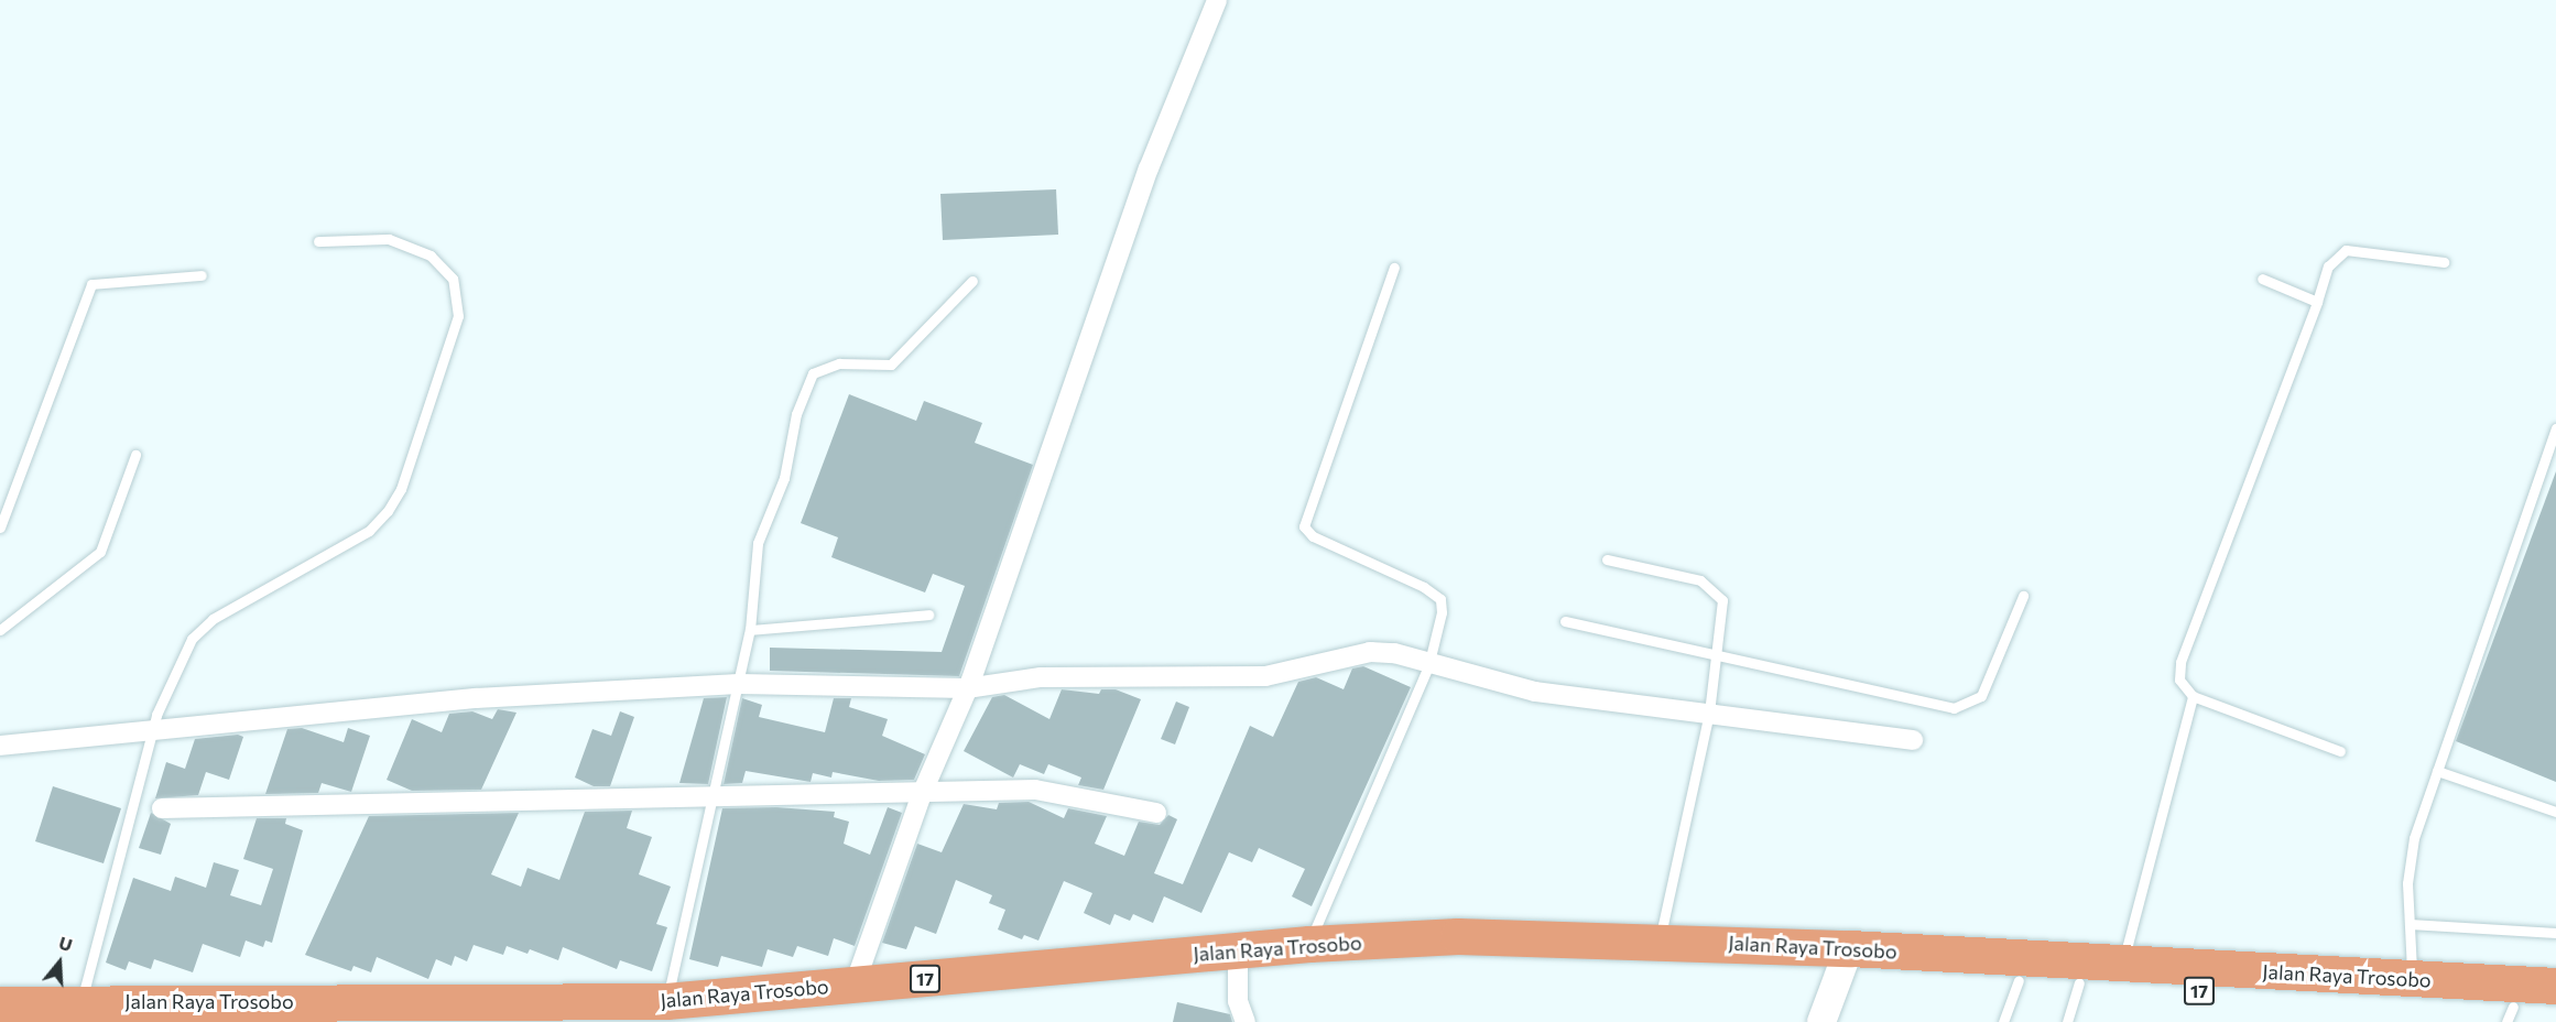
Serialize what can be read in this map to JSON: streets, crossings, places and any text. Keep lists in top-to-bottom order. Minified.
{"streets":{"highway":["Jalan Raya Trosobo","17"]},"north":"top"}
